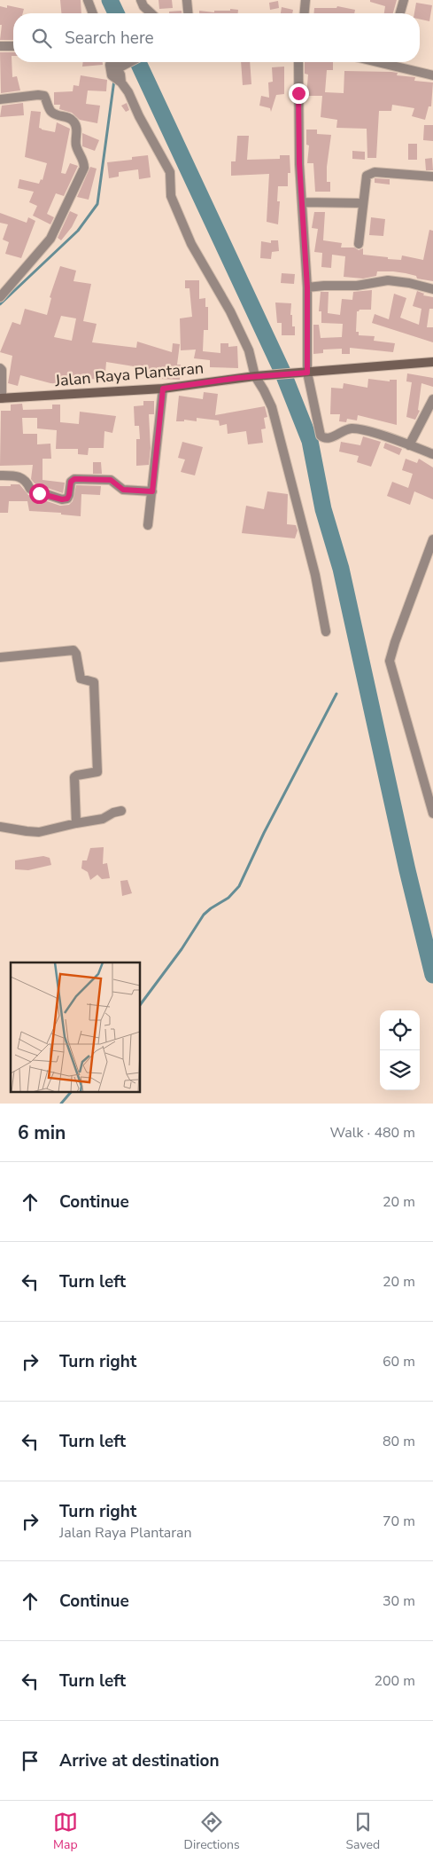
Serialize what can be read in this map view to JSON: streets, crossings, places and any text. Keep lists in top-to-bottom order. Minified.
{"streets":{"main road":["Jalan Raya Plantaran"]},"page":{"search":"Search here","heading":["6 min","Walk · 480 m"],"list":[["Continue","20 m"],["Turn left","20 m"],["Turn right","60 m"],["Turn left","80 m"],["Turn right","Jalan Raya Plantaran","70 m"],["Continue","30 m"],["Turn left","200 m"],"Arrive at destination"],"nav":["Map","Directions","Saved"]}}
